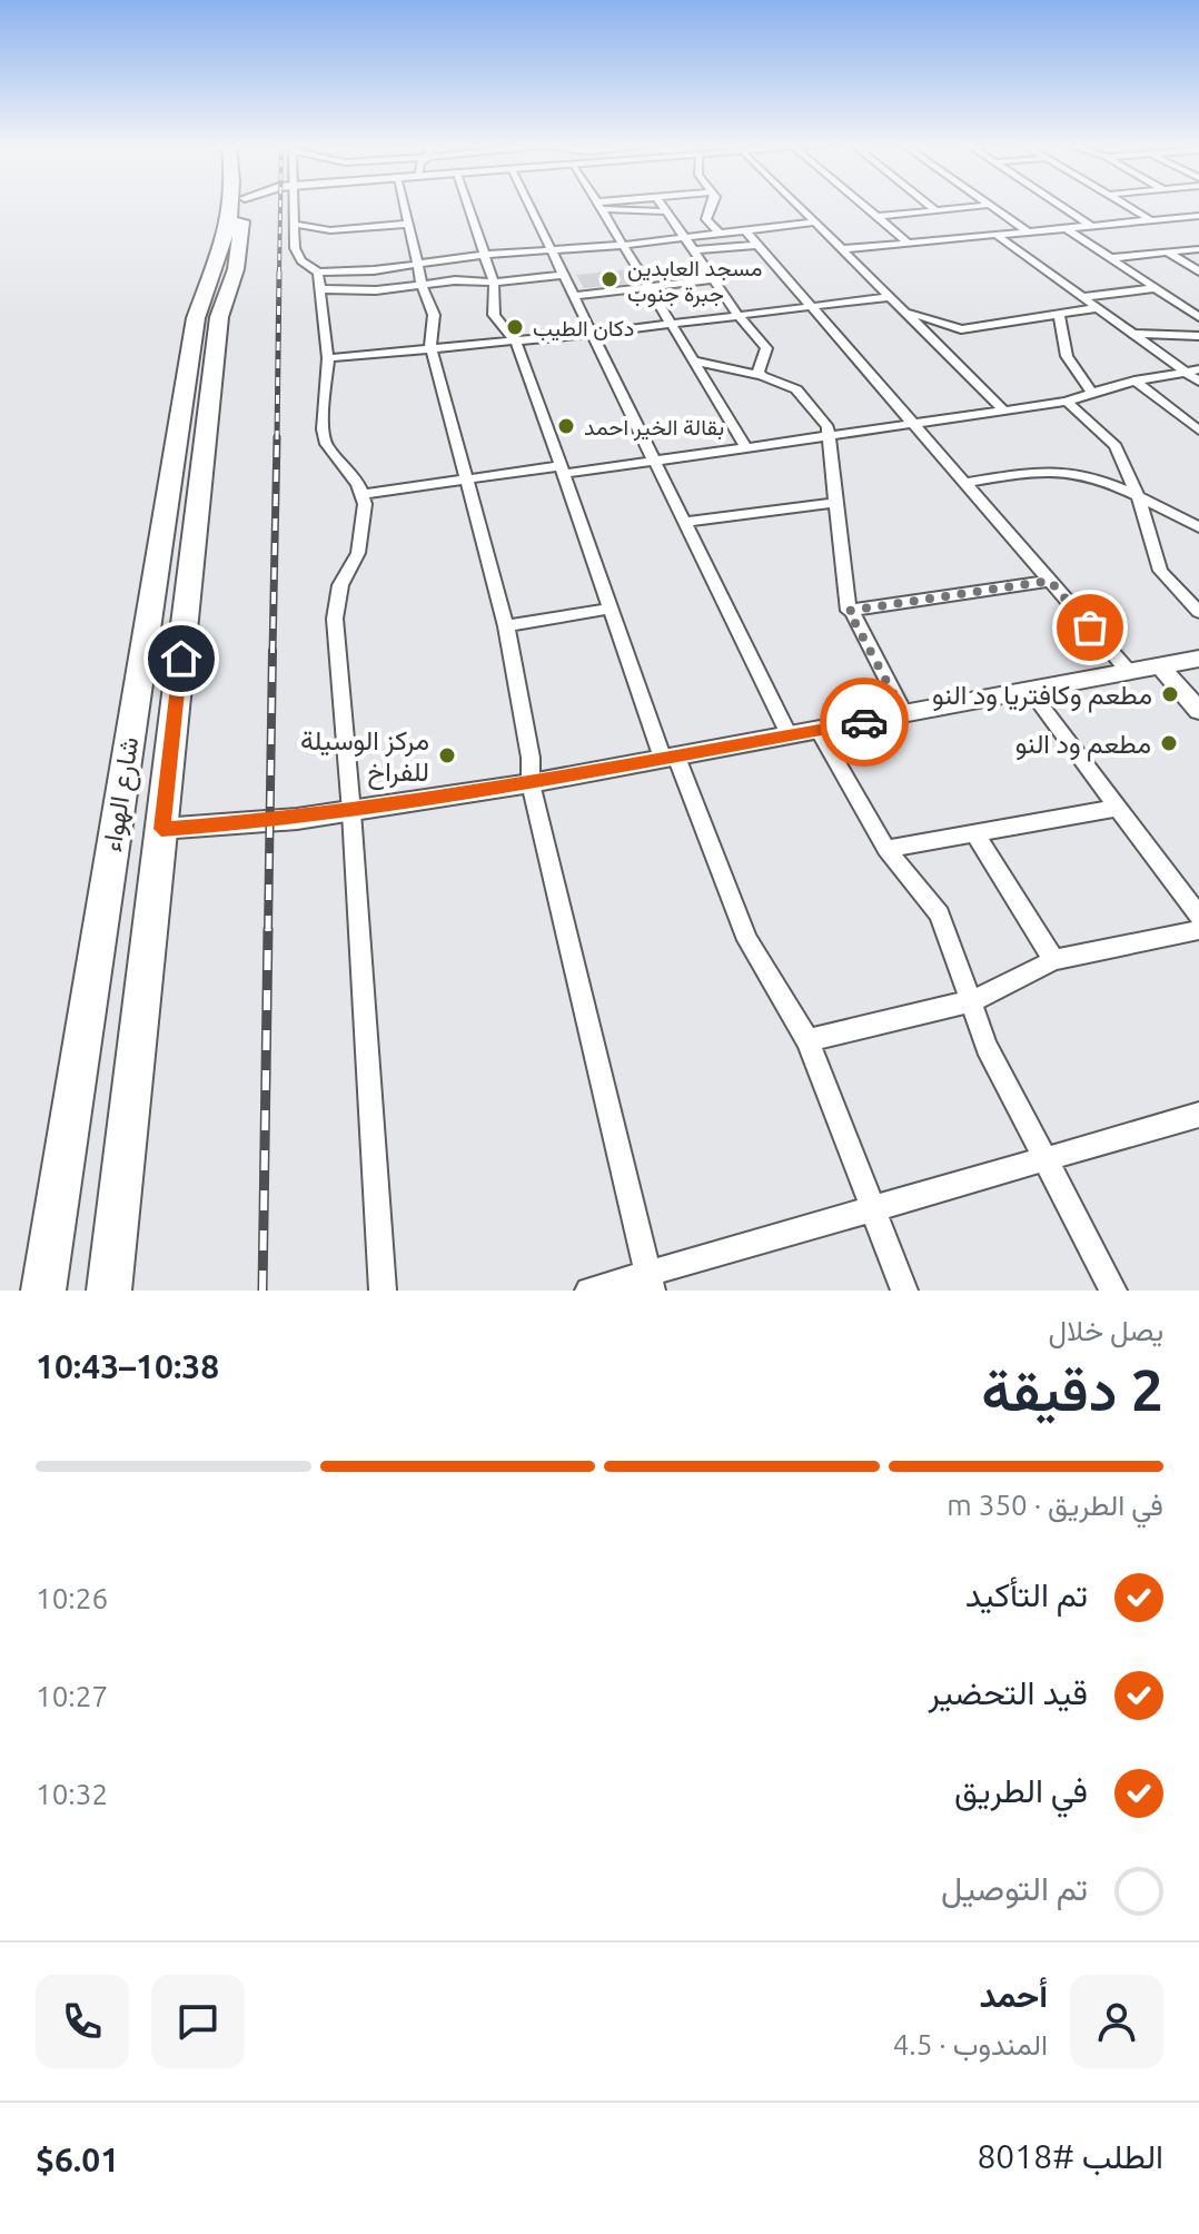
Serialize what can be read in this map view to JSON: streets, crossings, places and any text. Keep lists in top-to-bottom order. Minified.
{"streets":{"highway":["شارع الهواء"]},"places":["مسجد العابدين جبرة جنوب","دكان الطيب","بقالة الخير احمد","مطعم وكافتريا ود النو","مطعم ود النو","مركز الوسيلة للفراخ"],"page":{"heading":["2 دقيقة","يصل خلال","10:38–10:43"],"panel":["أحمد","المندوب · 4.5","الطلب #8018","$6.01"],"bar":"في الطريق · 350 m","list":[["تم التأكيد","10:26"],["قيد التحضير","10:27"],["في الطريق","10:32"],"تم التوصيل"]}}
